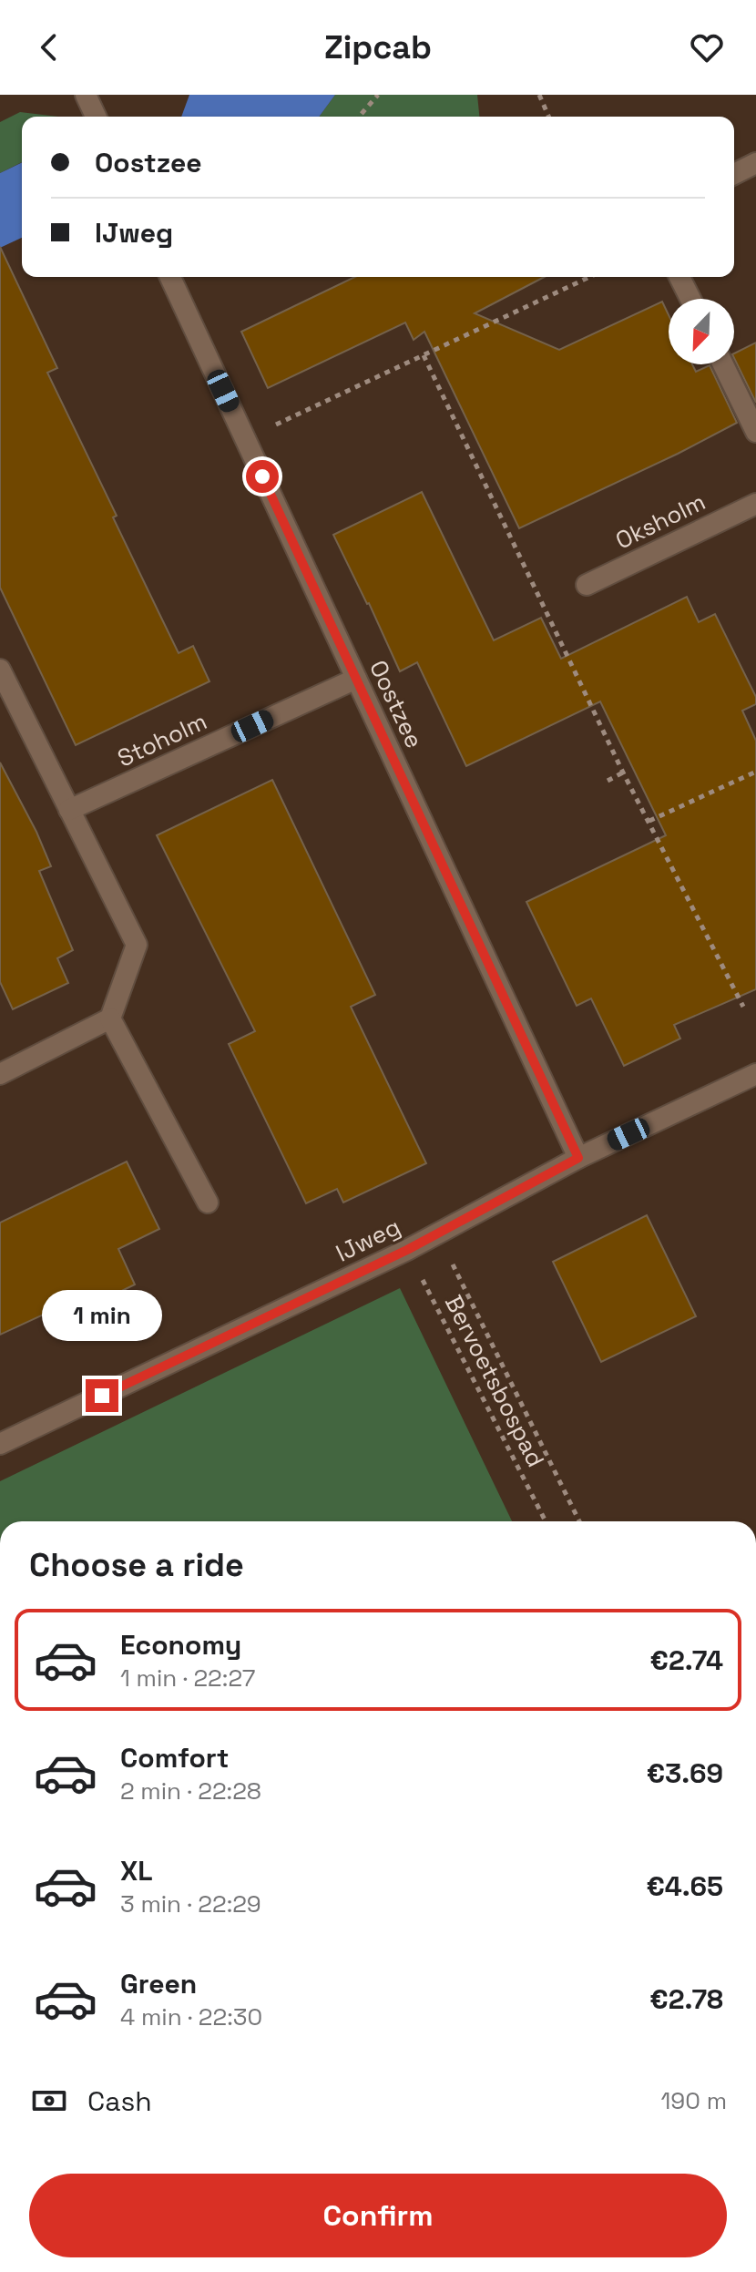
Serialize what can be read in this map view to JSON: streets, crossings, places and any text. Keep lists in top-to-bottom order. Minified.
{"streets":{"street":["Oksholm","Oostzee","Stoholm","IJweg"],"path":["Bervoetsbospad"]},"crossings":[["Oostzee","Stoholm"],["Oostzee","IJweg"],["IJweg","Bervoetsbospad"]],"north":"bottom left","page":{"header":"Zipcab","banner":["Oostzee","IJweg"],"bubble":"1 min","heading":"Choose a ride","list":[{"name":"Economy","note":"1 min · 22:27","value":"€2.74"},{"name":"Comfort","note":"2 min · 22:28","value":"€3.69"},{"name":"XL","note":"3 min · 22:29","value":"€4.65"},{"name":"Green","note":"4 min · 22:30","value":"€2.78"}],"pay":["Cash","190 m"],"buttons":"Confirm"}}
